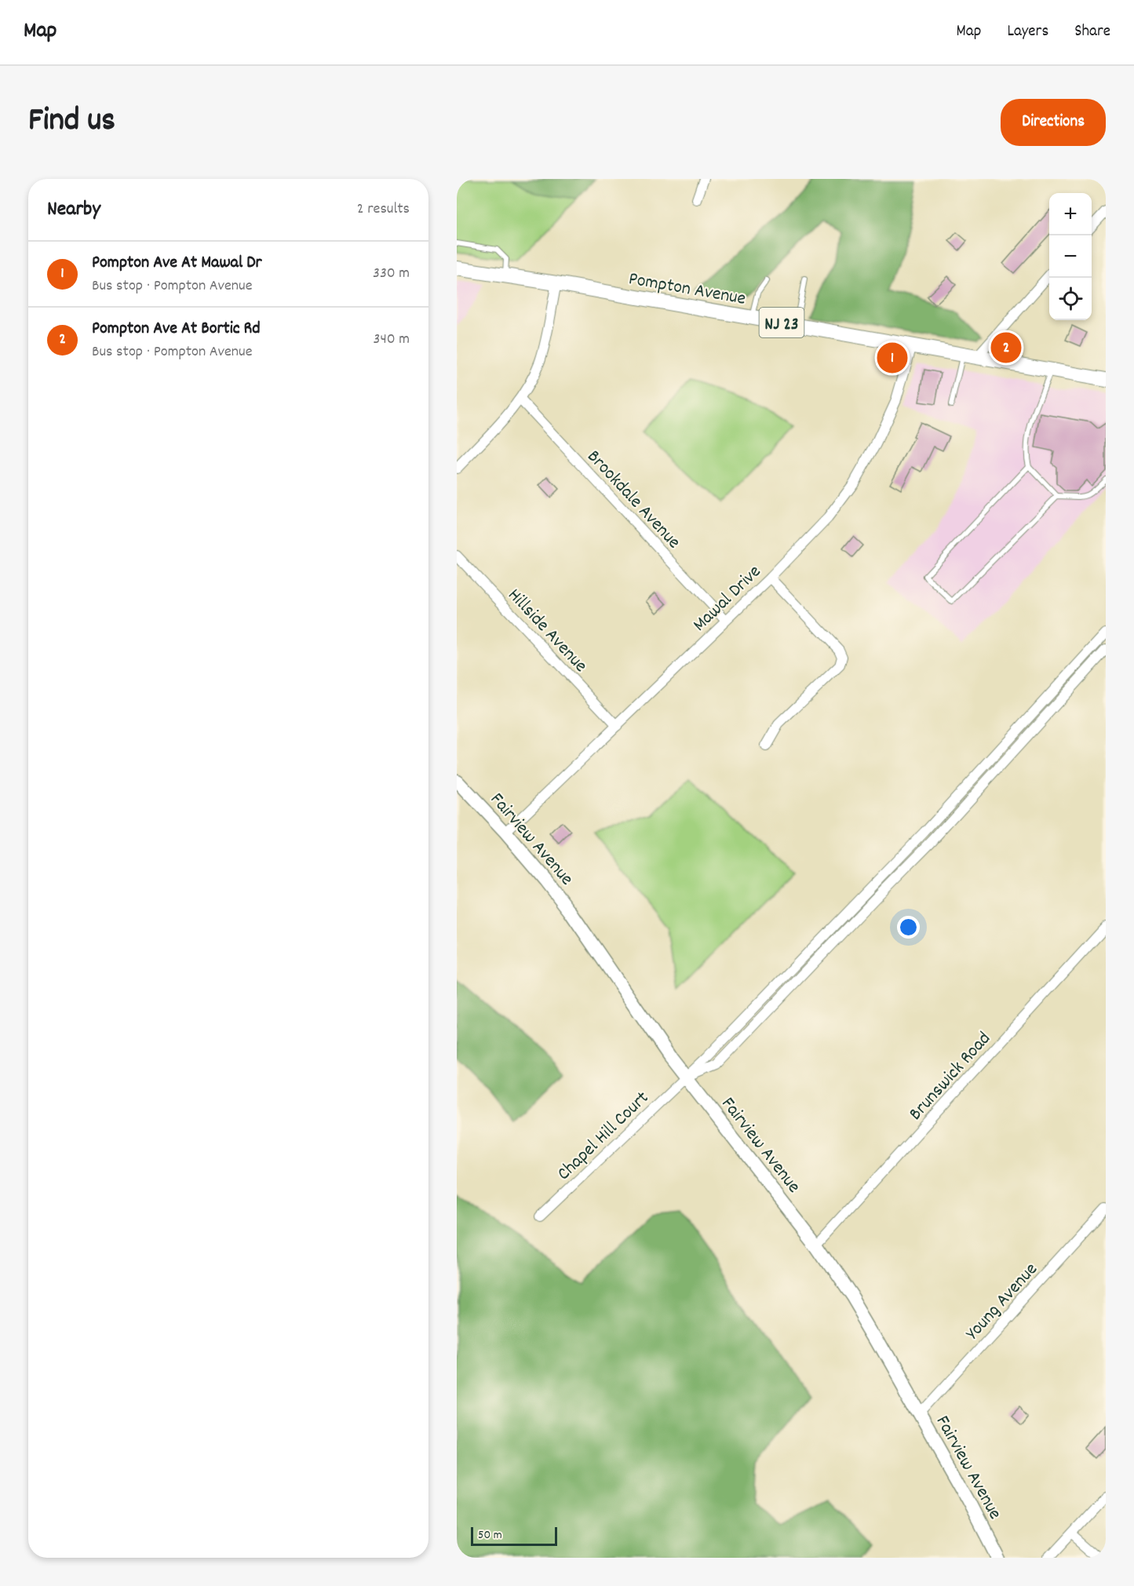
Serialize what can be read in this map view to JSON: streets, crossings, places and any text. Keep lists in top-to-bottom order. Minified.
{"streets":{"main road":["Pompton Avenue","NJ 23","Fairview Avenue"],"street":["Brookdale Avenue","Mawal Drive","Hillside Avenue","Brunswick Road","Chapel Hill Court","Young Avenue"]},"crossings":[["Pompton Avenue","Mawal Drive"],["Brookdale Avenue","Mawal Drive"],["Mawal Drive","Hillside Avenue"],["Mawal Drive","Fairview Avenue"],["Fairview Avenue","Brunswick Road"],["Fairview Avenue","Chapel Hill Court"],["Fairview Avenue","Young Avenue"]],"scale_bar":"50 m","page":{"header":"Map","nav":["Map","Layers","Share"],"title":"Find us","buttons":"Directions","heading":["Nearby","2 results"],"map_buttons":["+","−"],"list":[{"mark":"1","name":"Pompton Ave At Mawal Dr","note":"Bus stop · Pompton Avenue","value":"330 m"},{"mark":"2","name":"Pompton Ave At Bortic Rd","note":"Bus stop · Pompton Avenue","value":"340 m"}],"pins":["2","1"],"scale":"50 m"}}
